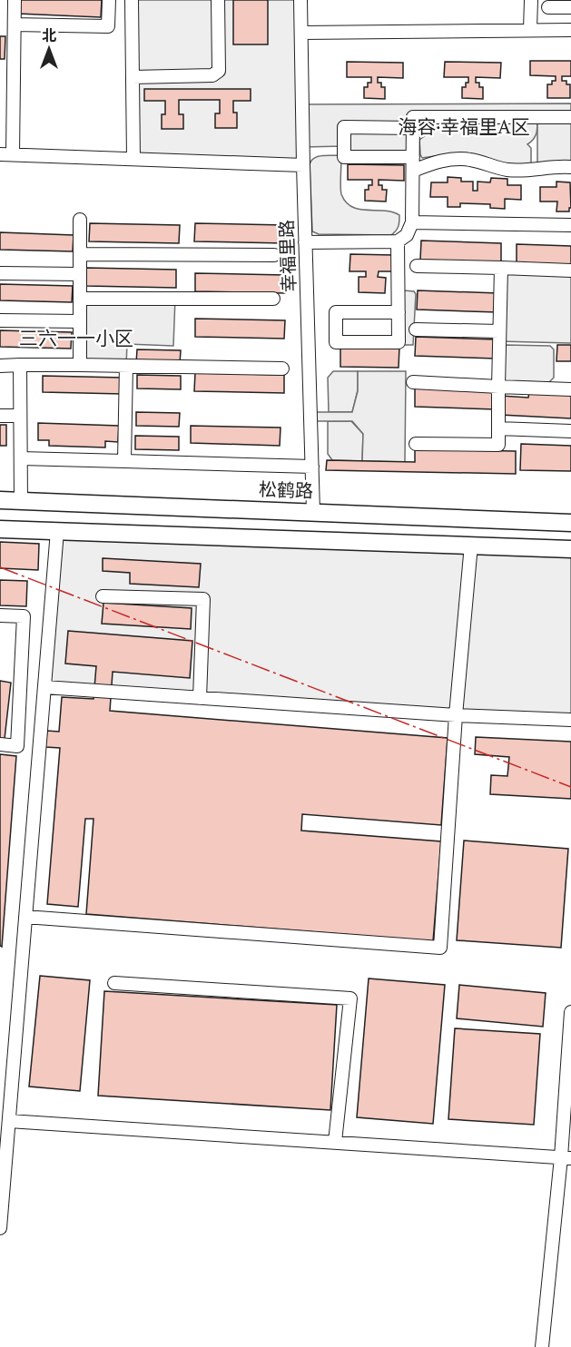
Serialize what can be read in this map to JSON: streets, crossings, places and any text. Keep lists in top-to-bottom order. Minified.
{"streets":{"main road":["松鹤路"],"street":["幸福里路"]},"crossings":[["幸福里路","松鹤路"]],"districts":["海容·幸福里A区","三六一一小区"],"north":"top"}
